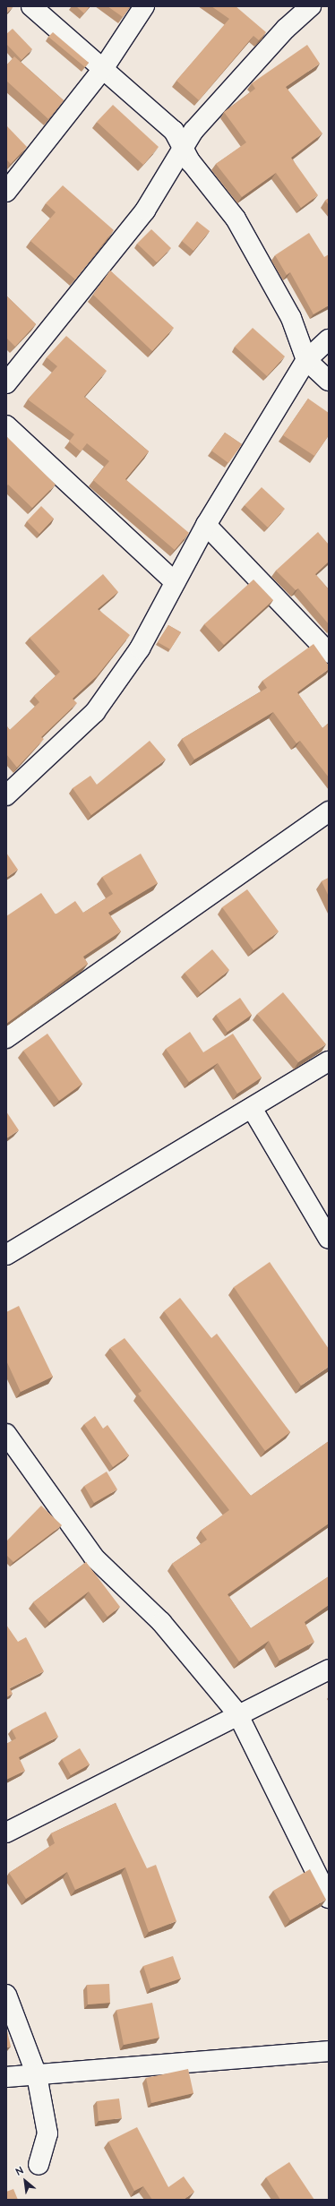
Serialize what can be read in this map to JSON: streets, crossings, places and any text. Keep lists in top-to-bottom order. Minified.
{"north":"top left"}
